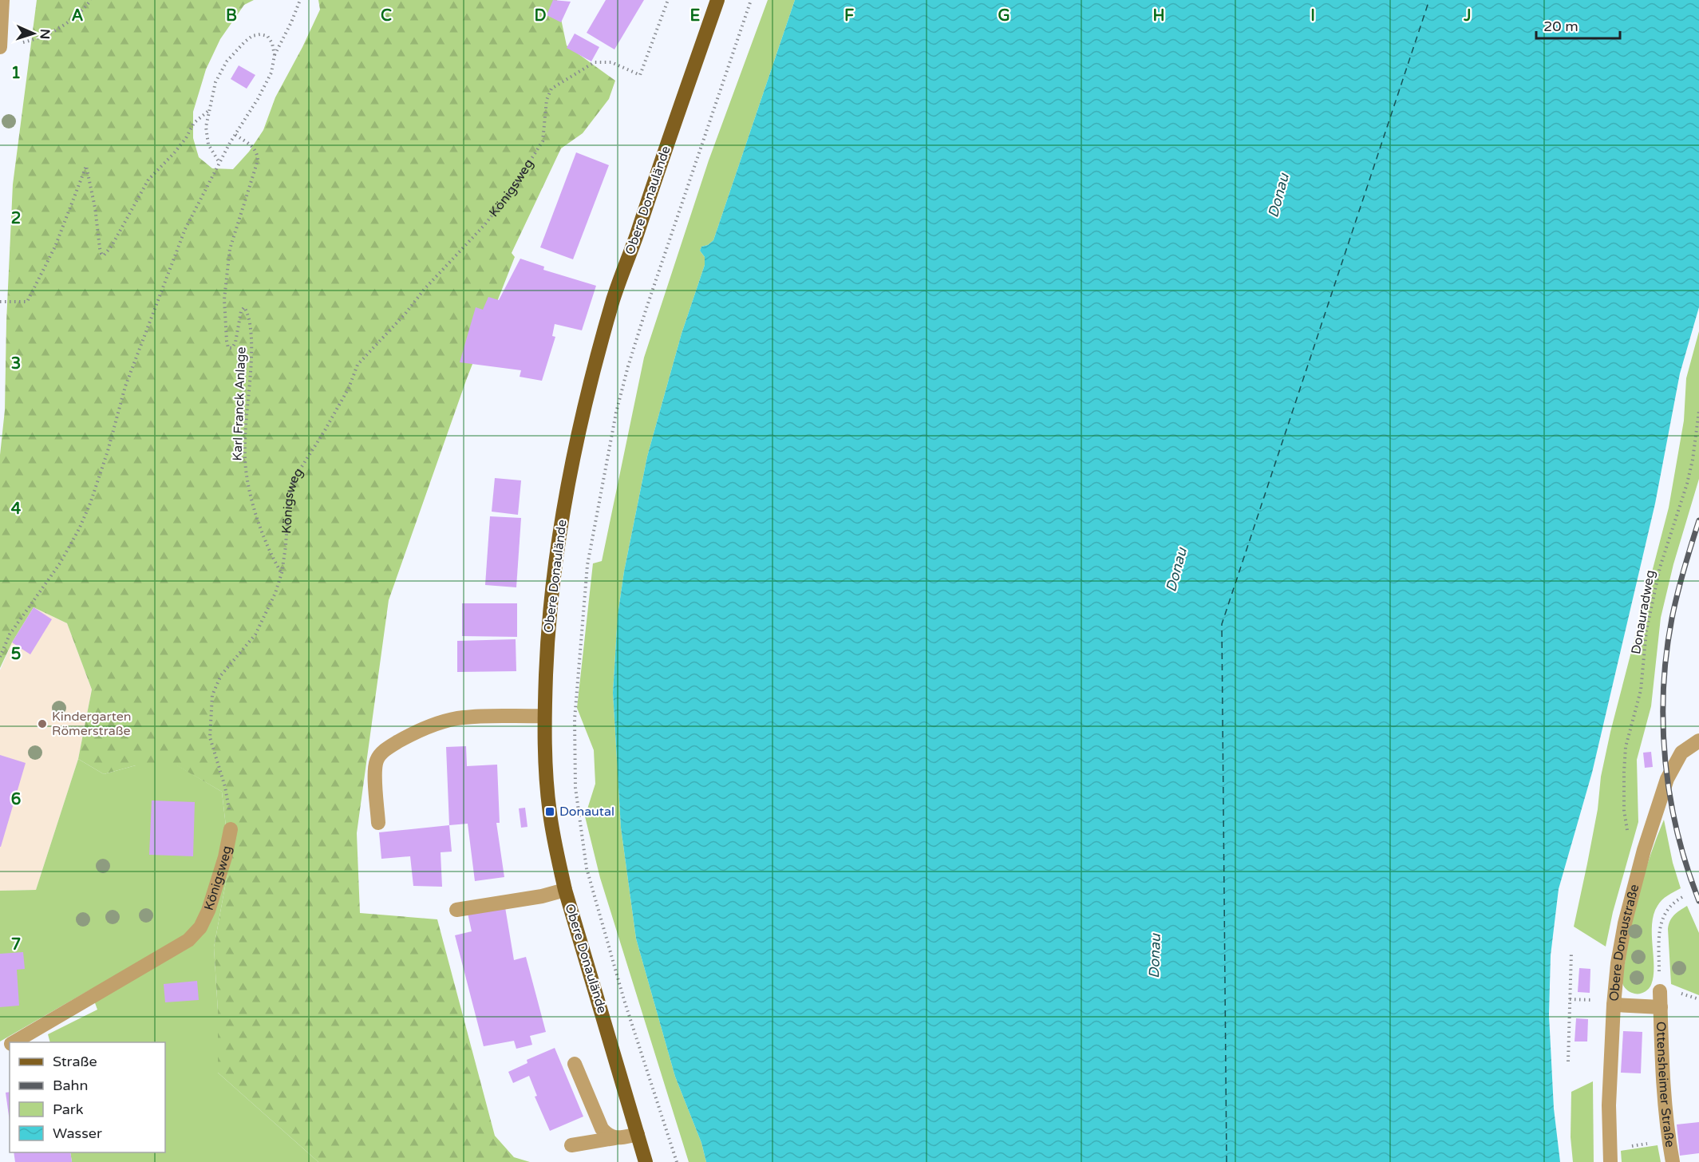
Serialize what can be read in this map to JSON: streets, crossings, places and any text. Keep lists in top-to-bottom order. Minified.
{"streets":{"main road":["Obere Donaulände"],"street":["Königsweg","Obere Donaustraße","Ottensheimer Straße"],"path":["Karl Franck Anlage","Donauradweg"]},"crossings":[["Königsweg","Karl Franck Anlage"],["Obere Donaustraße","Ottensheimer Straße"]],"water":["Donau"],"places":{"other":["Kindergarten Römerstraße"],"transit":["Donautal"]},"legend":["Straße","Bahn","Park","Wasser"],"scale_bar":"20 m","north":"right","grid":{"columns":["A","B","C","D","E","F","G","H","I","J"],"rows":["1","2","3","4","5","6","7"]}}
